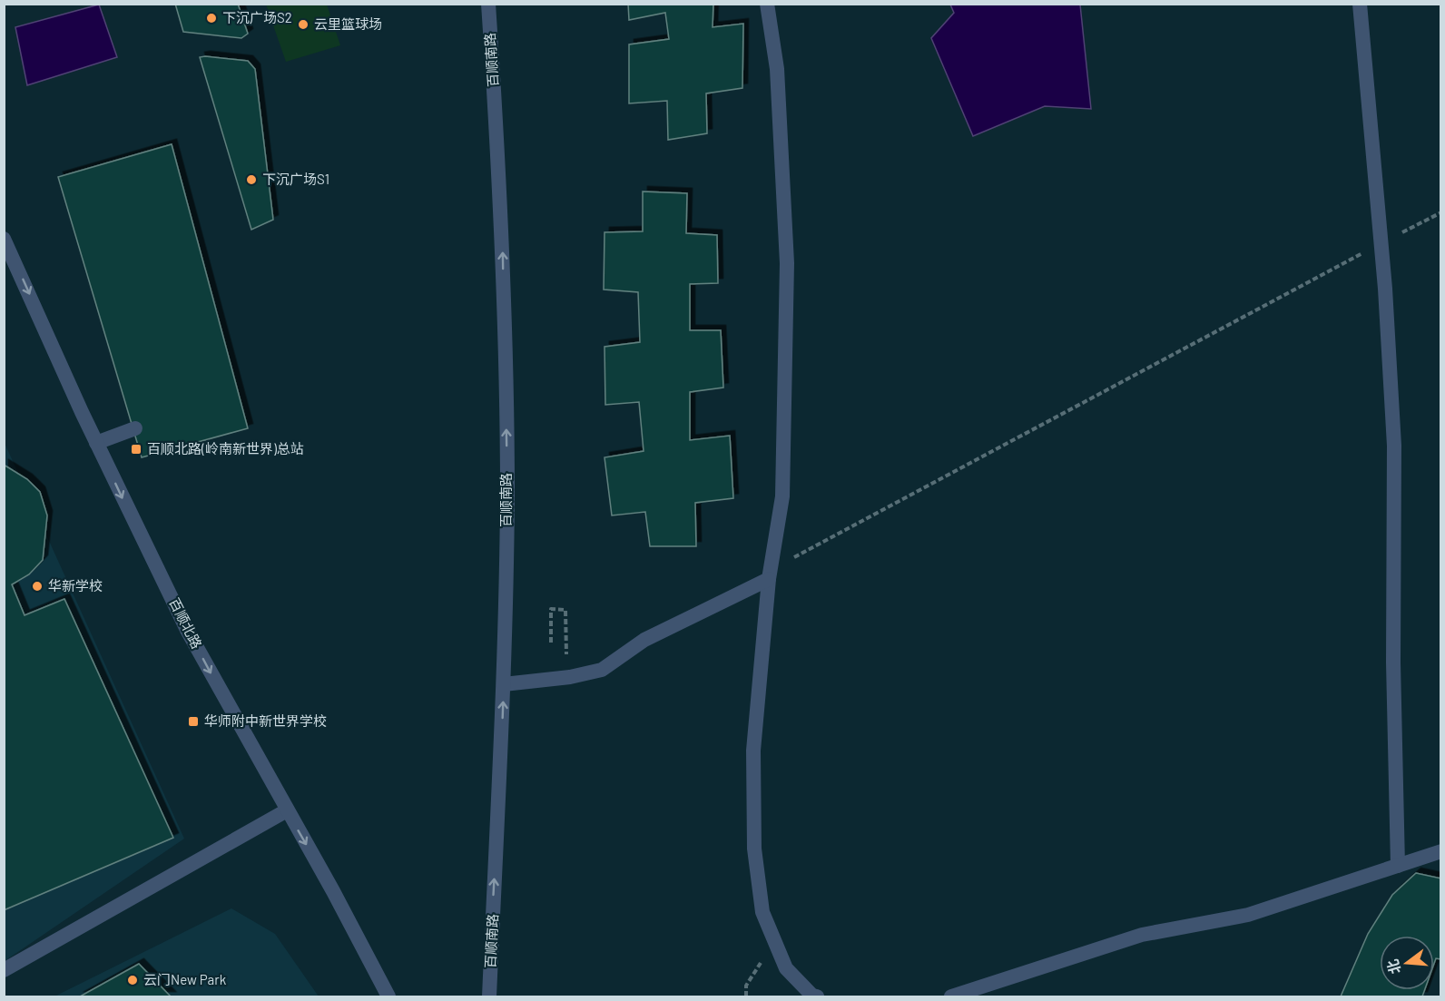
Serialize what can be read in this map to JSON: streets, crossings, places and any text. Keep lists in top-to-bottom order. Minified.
{"streets":{"street":["百顺南路","百顺北路"]},"one_way":["百顺南路","百顺北路"],"places":{"other":["下沉广场S2","云里篮球场","下沉广场S1","华新学校","云门New Park"],"transit":["百顺北路(岭南新世界)总站","华师附中新世界学校"]},"north":"left"}
